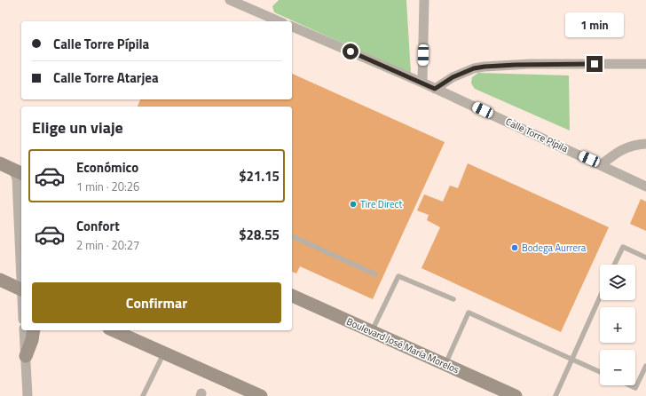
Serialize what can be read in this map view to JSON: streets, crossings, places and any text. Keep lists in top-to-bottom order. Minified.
{"streets":{"main road":["Boulevard José María Morelos"],"street":["Calle Torre Pípila"]},"places":["Tire Direct","Bodega Aurrera"],"page":{"bubble":"1 min","banner":["Calle Torre Pípila","Calle Torre Atarjea"],"heading":"Elige un viaje","list":[{"name":"Económico","note":"1 min · 20:26","value":"$21.15"},{"name":"Confort","note":"2 min · 20:27","value":"$28.55"}],"map_buttons":["+","−"],"buttons":"Confirmar"}}
